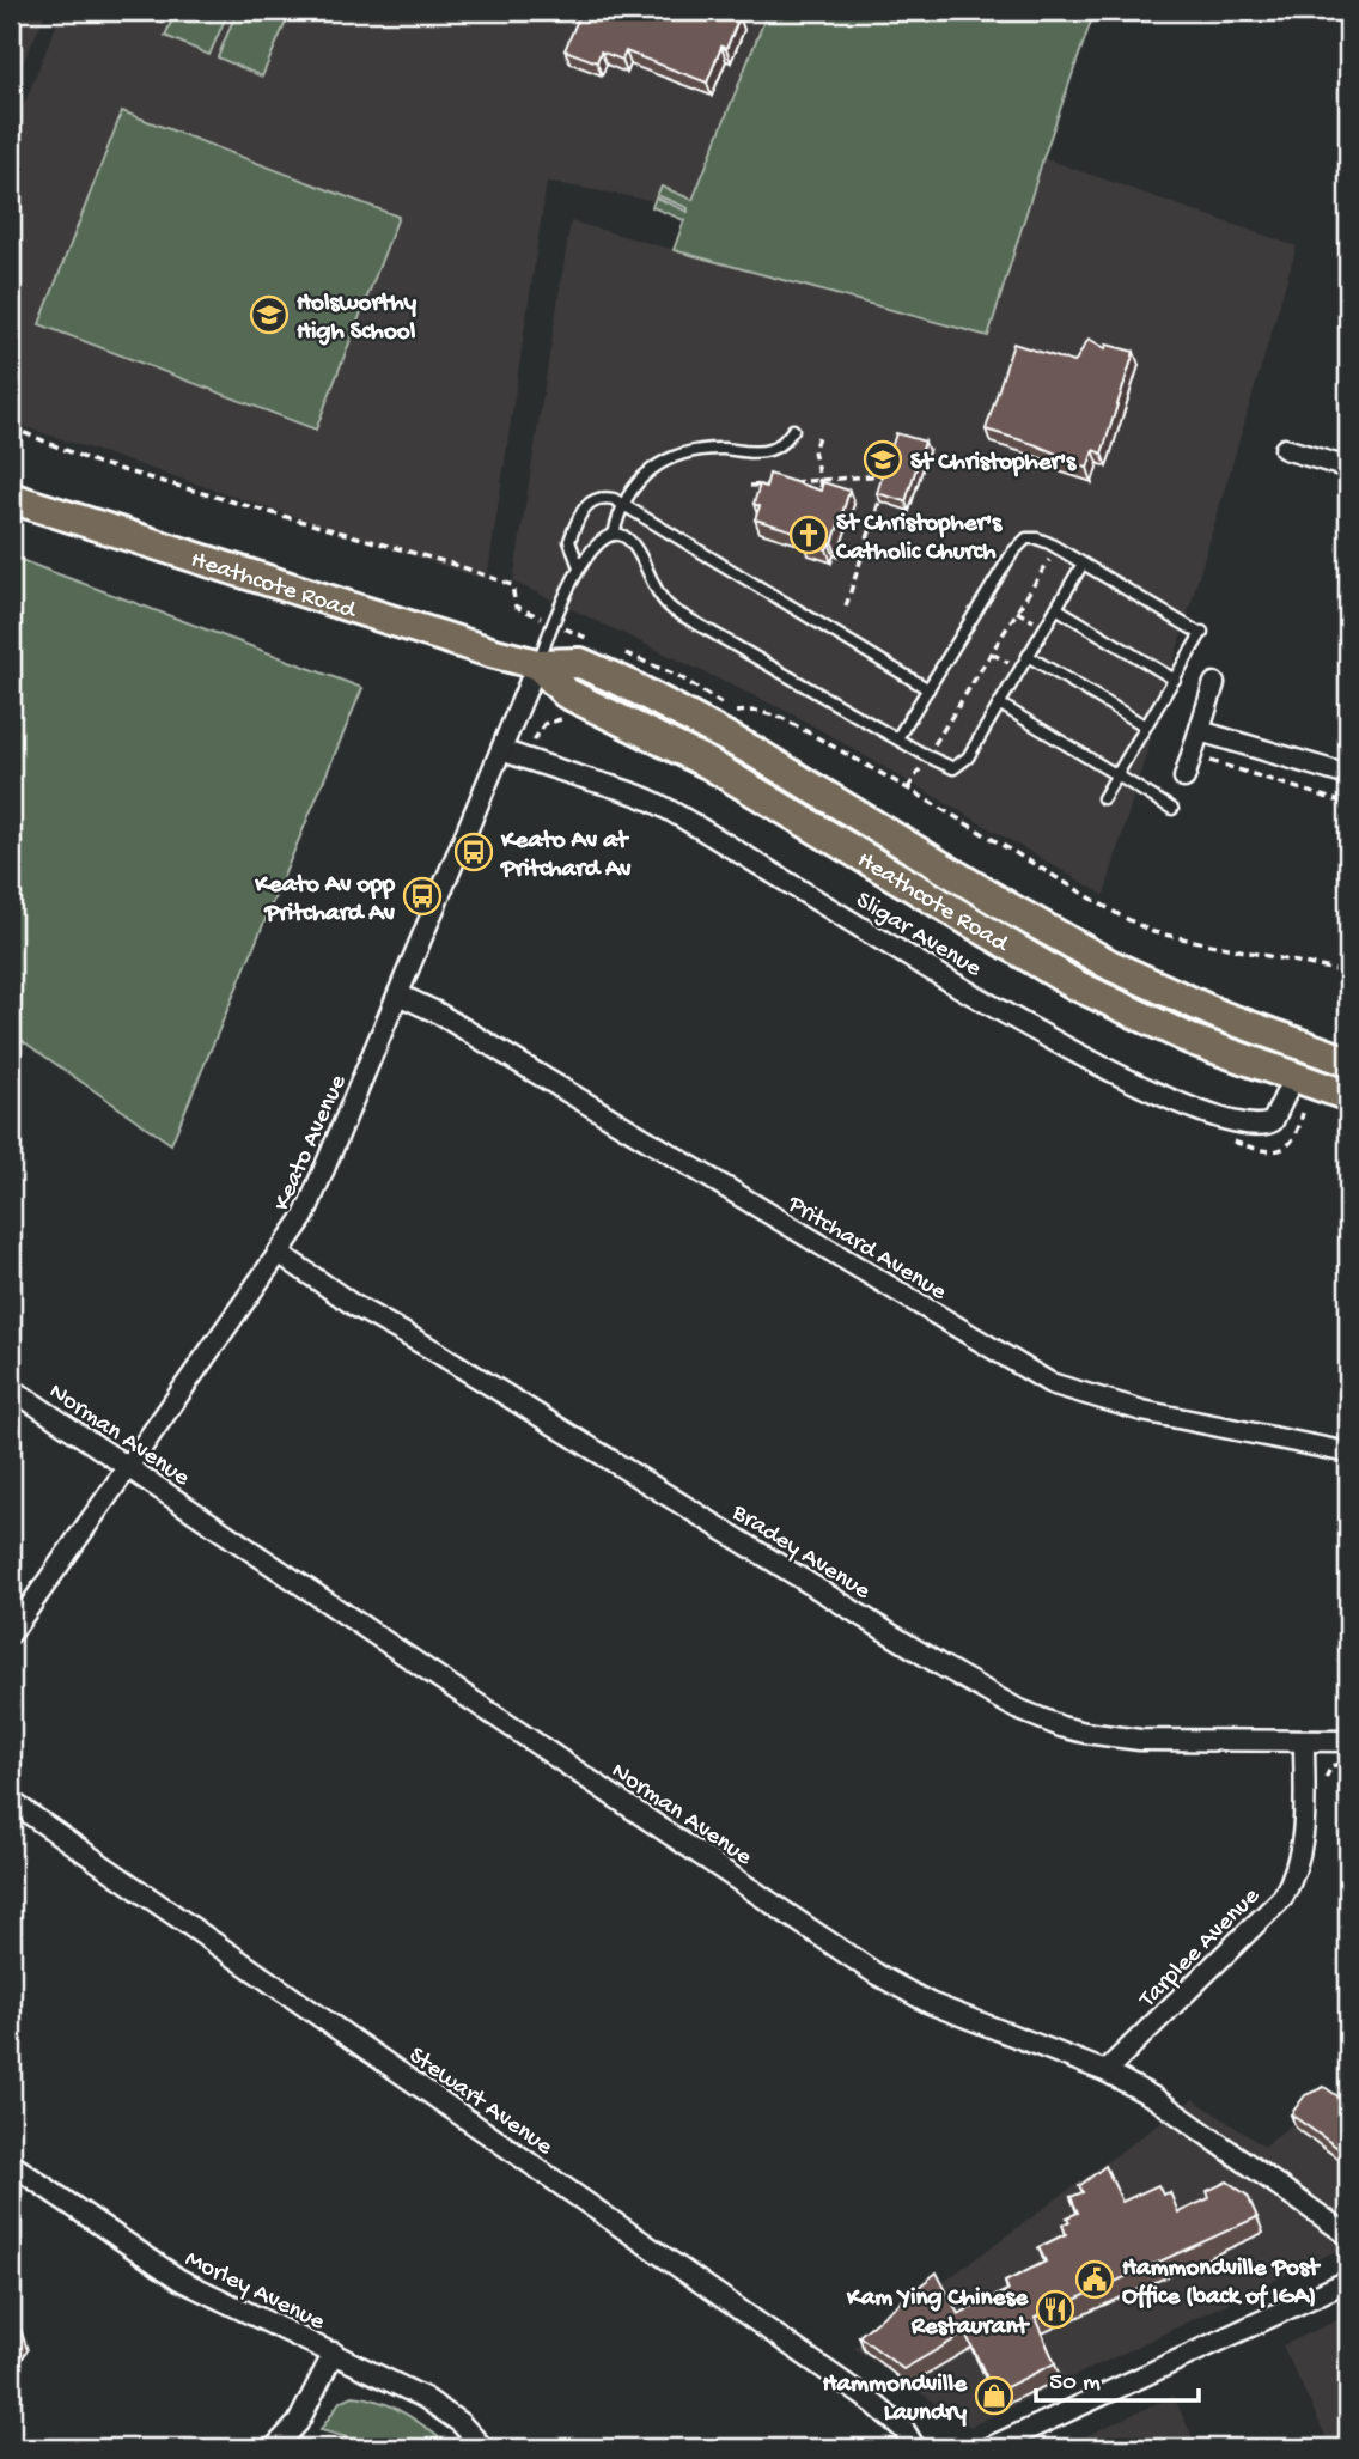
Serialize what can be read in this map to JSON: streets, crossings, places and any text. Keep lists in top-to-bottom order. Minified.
{"streets":{"main road":["Heathcote Road"],"street":["Sligar Avenue","Keato Avenue","Pritchard Avenue","Norman Avenue","Bradey Avenue","Tarplee Avenue","Stewart Avenue","Morley Avenue"]},"crossings":[["Heathcote Road","Sligar Avenue"],["Heathcote Road","Keato Avenue"],["Sligar Avenue","Keato Avenue"],["Keato Avenue","Pritchard Avenue"],["Keato Avenue","Norman Avenue"],["Keato Avenue","Bradey Avenue"],["Norman Avenue","Tarplee Avenue"],["Bradey Avenue","Tarplee Avenue"]],"places":{"school or university":["Holsworthy High School","St Christopher's"],"church":["St Christopher's Catholic Church"],"bus stop":["Keato Av at Pritchard Av","Keato Av opp Pritchard Av"],"public building":["Hammondville Post Office (back of IGA)"],"restaurant":["Kam Ying Chinese Restaurant"],"shop":["Hammondville Laundry"]},"scale_bar":"50 m"}
